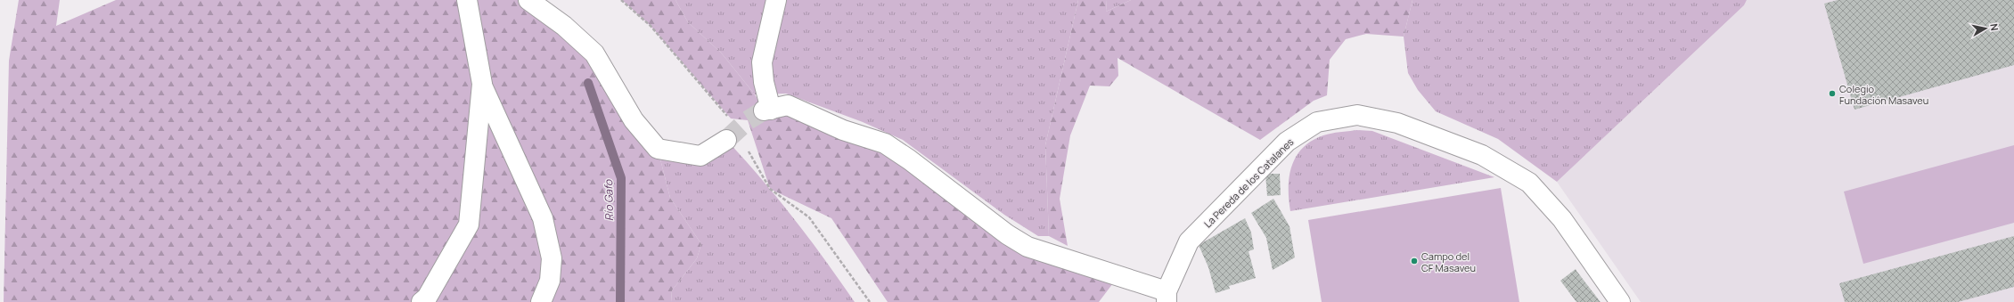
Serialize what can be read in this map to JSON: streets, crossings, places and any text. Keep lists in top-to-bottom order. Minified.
{"streets":{"street":["La Pereda de los Catalanes"]},"water":["Río Gafo"],"places":["Colegio Fundación Masaveu","Campo del CF Masaveu"],"north":"right"}
